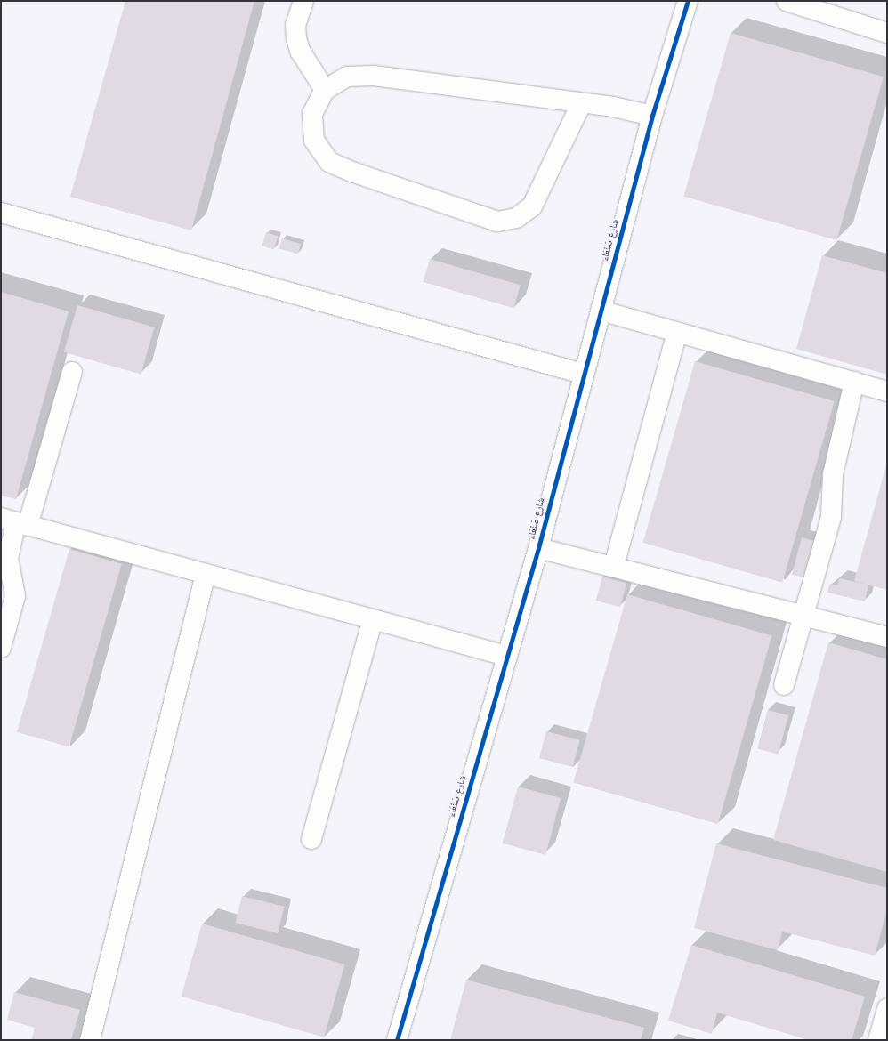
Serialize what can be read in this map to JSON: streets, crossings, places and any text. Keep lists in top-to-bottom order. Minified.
{"streets":{"street":["شارع صَنْعَاء"]}}
